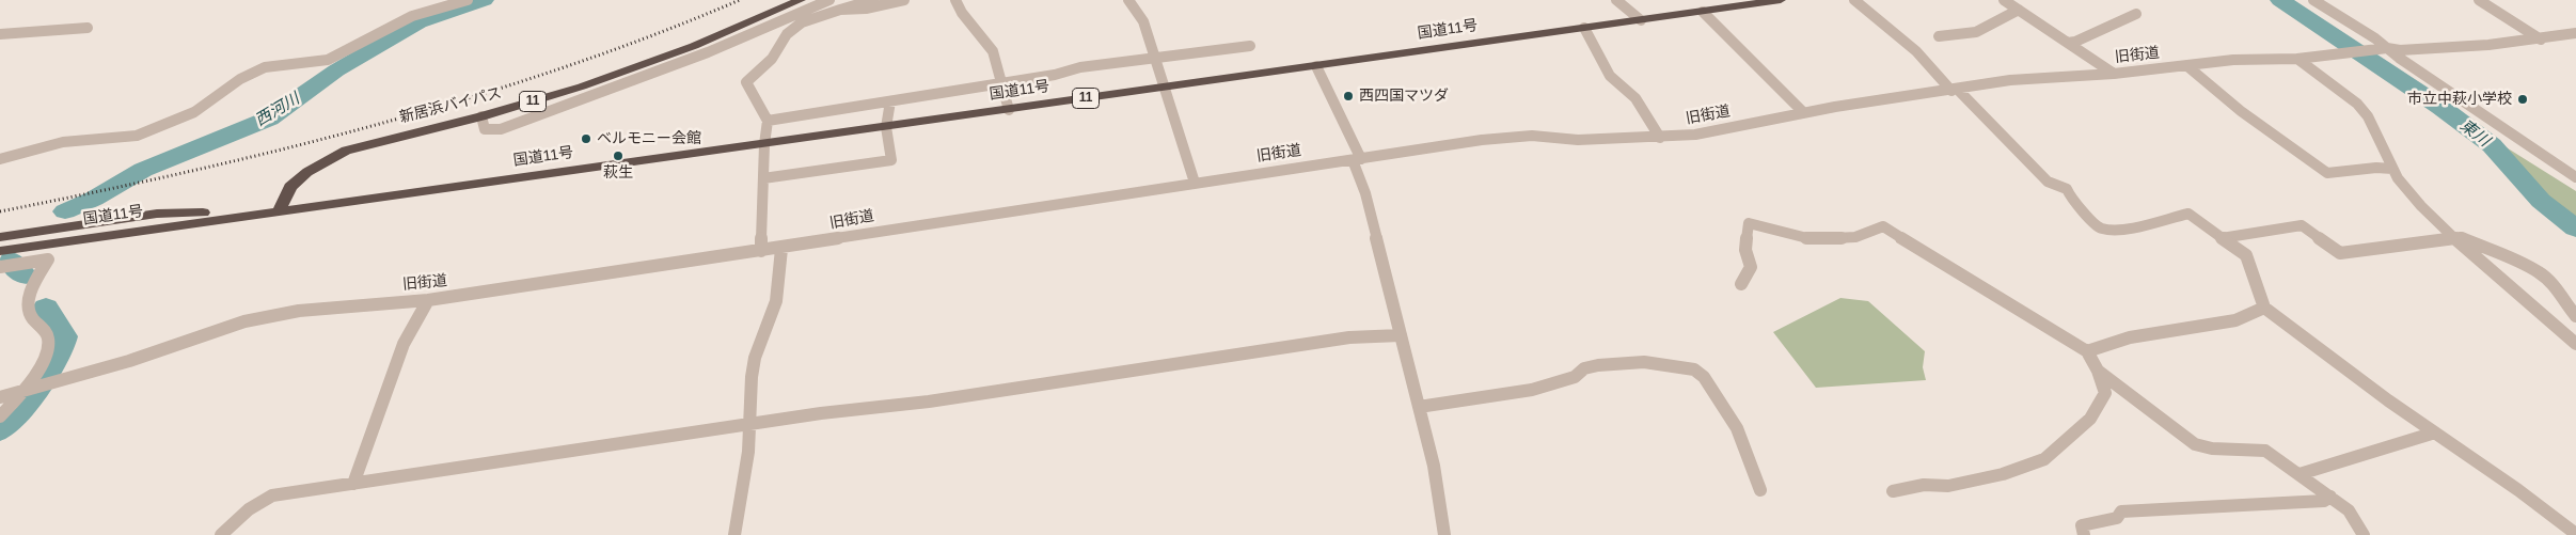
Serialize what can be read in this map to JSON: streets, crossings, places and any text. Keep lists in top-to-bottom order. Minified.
{"streets":{"highway":["国道11号","11","新居浜バイパス"],"street":["旧街道"]},"crossings":[["国道11号","新居浜バイパス"]],"water":["西河川","東川"],"places":["西四国マツダ","市立中萩小学校","ベルモニー会館","萩生"]}
